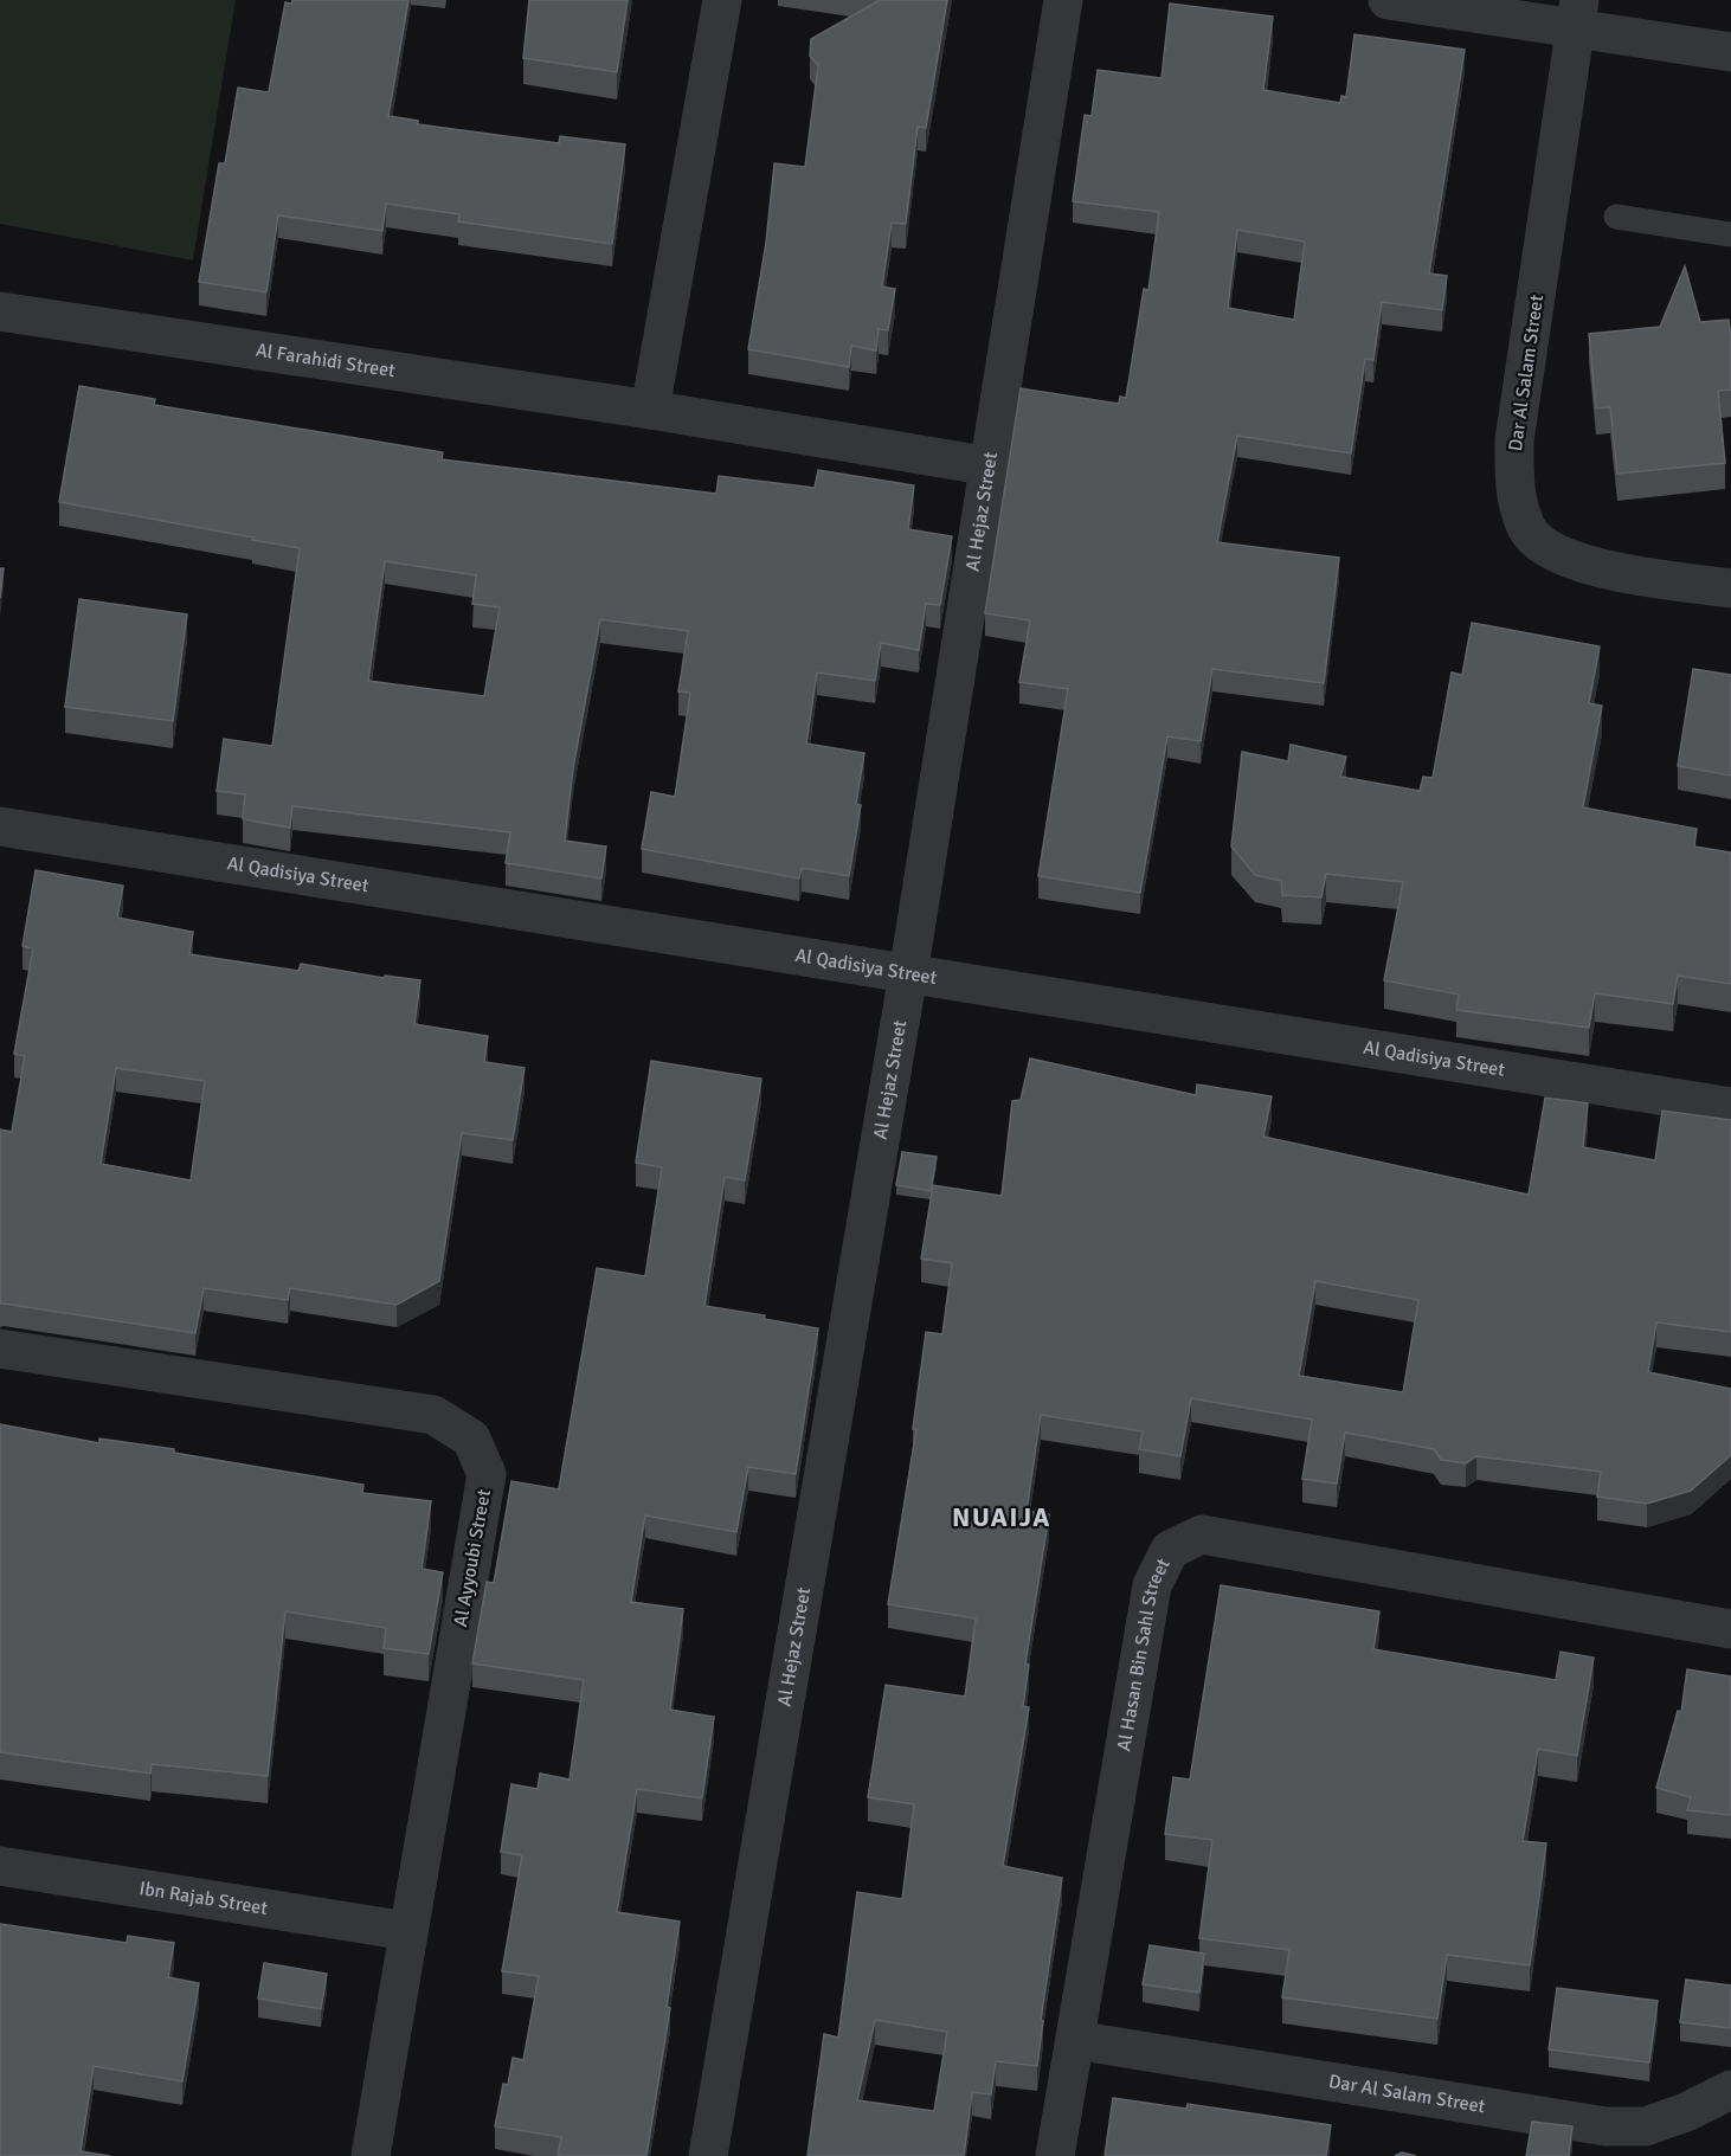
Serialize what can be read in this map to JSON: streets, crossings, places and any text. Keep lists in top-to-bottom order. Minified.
{"streets":{"street":["Al Farahidi Street","Dar Al Salam Street","Al Hejaz Street","Al Qadisiya Street","Al Ayyoubi Street","Al Hasan Bin Sahl Street","Ibn Rajab Street"]},"crossings":[["Al Farahidi Street","Al Hejaz Street"],["Dar Al Salam Street","Al Hasan Bin Sahl Street"],["Al Hejaz Street","Al Qadisiya Street"],["Al Ayyoubi Street","Ibn Rajab Street"]],"districts":["NUAIJA"]}
